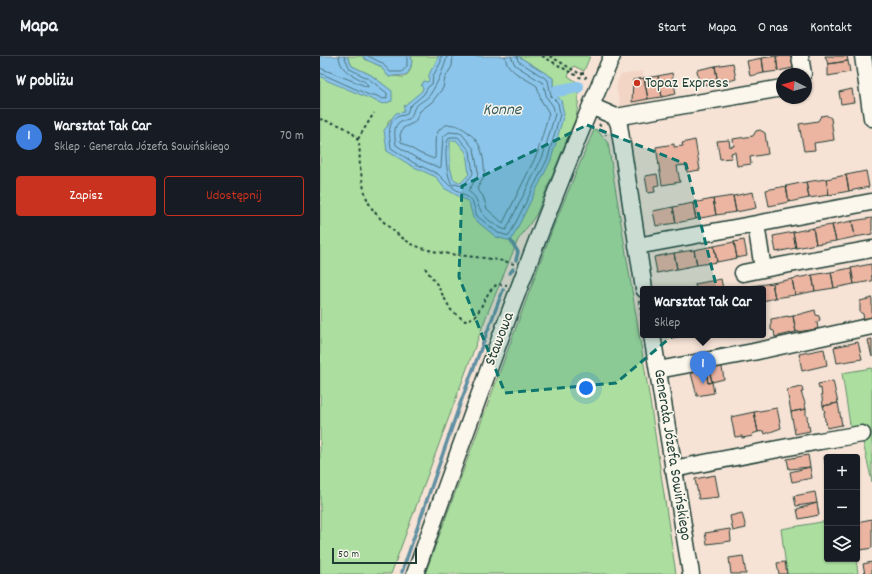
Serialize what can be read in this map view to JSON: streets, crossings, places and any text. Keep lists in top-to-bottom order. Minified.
{"streets":{"street":["Stawowa","Generała Józefa Sowińskiego"]},"water":["Konne"],"places":["Topaz Express"],"scale_bar":"50 m","north":"left","page":{"header":"Mapa","nav":["Start","Mapa","O nas","Kontakt"],"heading":"W pobliżu","list":[{"mark":"1","name":"Warsztat Tak Car","note":"Sklep · Generała Józefa Sowińskiego","value":"70 m"}],"buttons":["Zapisz","Udostępnij"],"popup":["Warsztat Tak Car","Sklep"],"pins":"1","map_buttons":["+","−"],"scale":"50 m"}}
